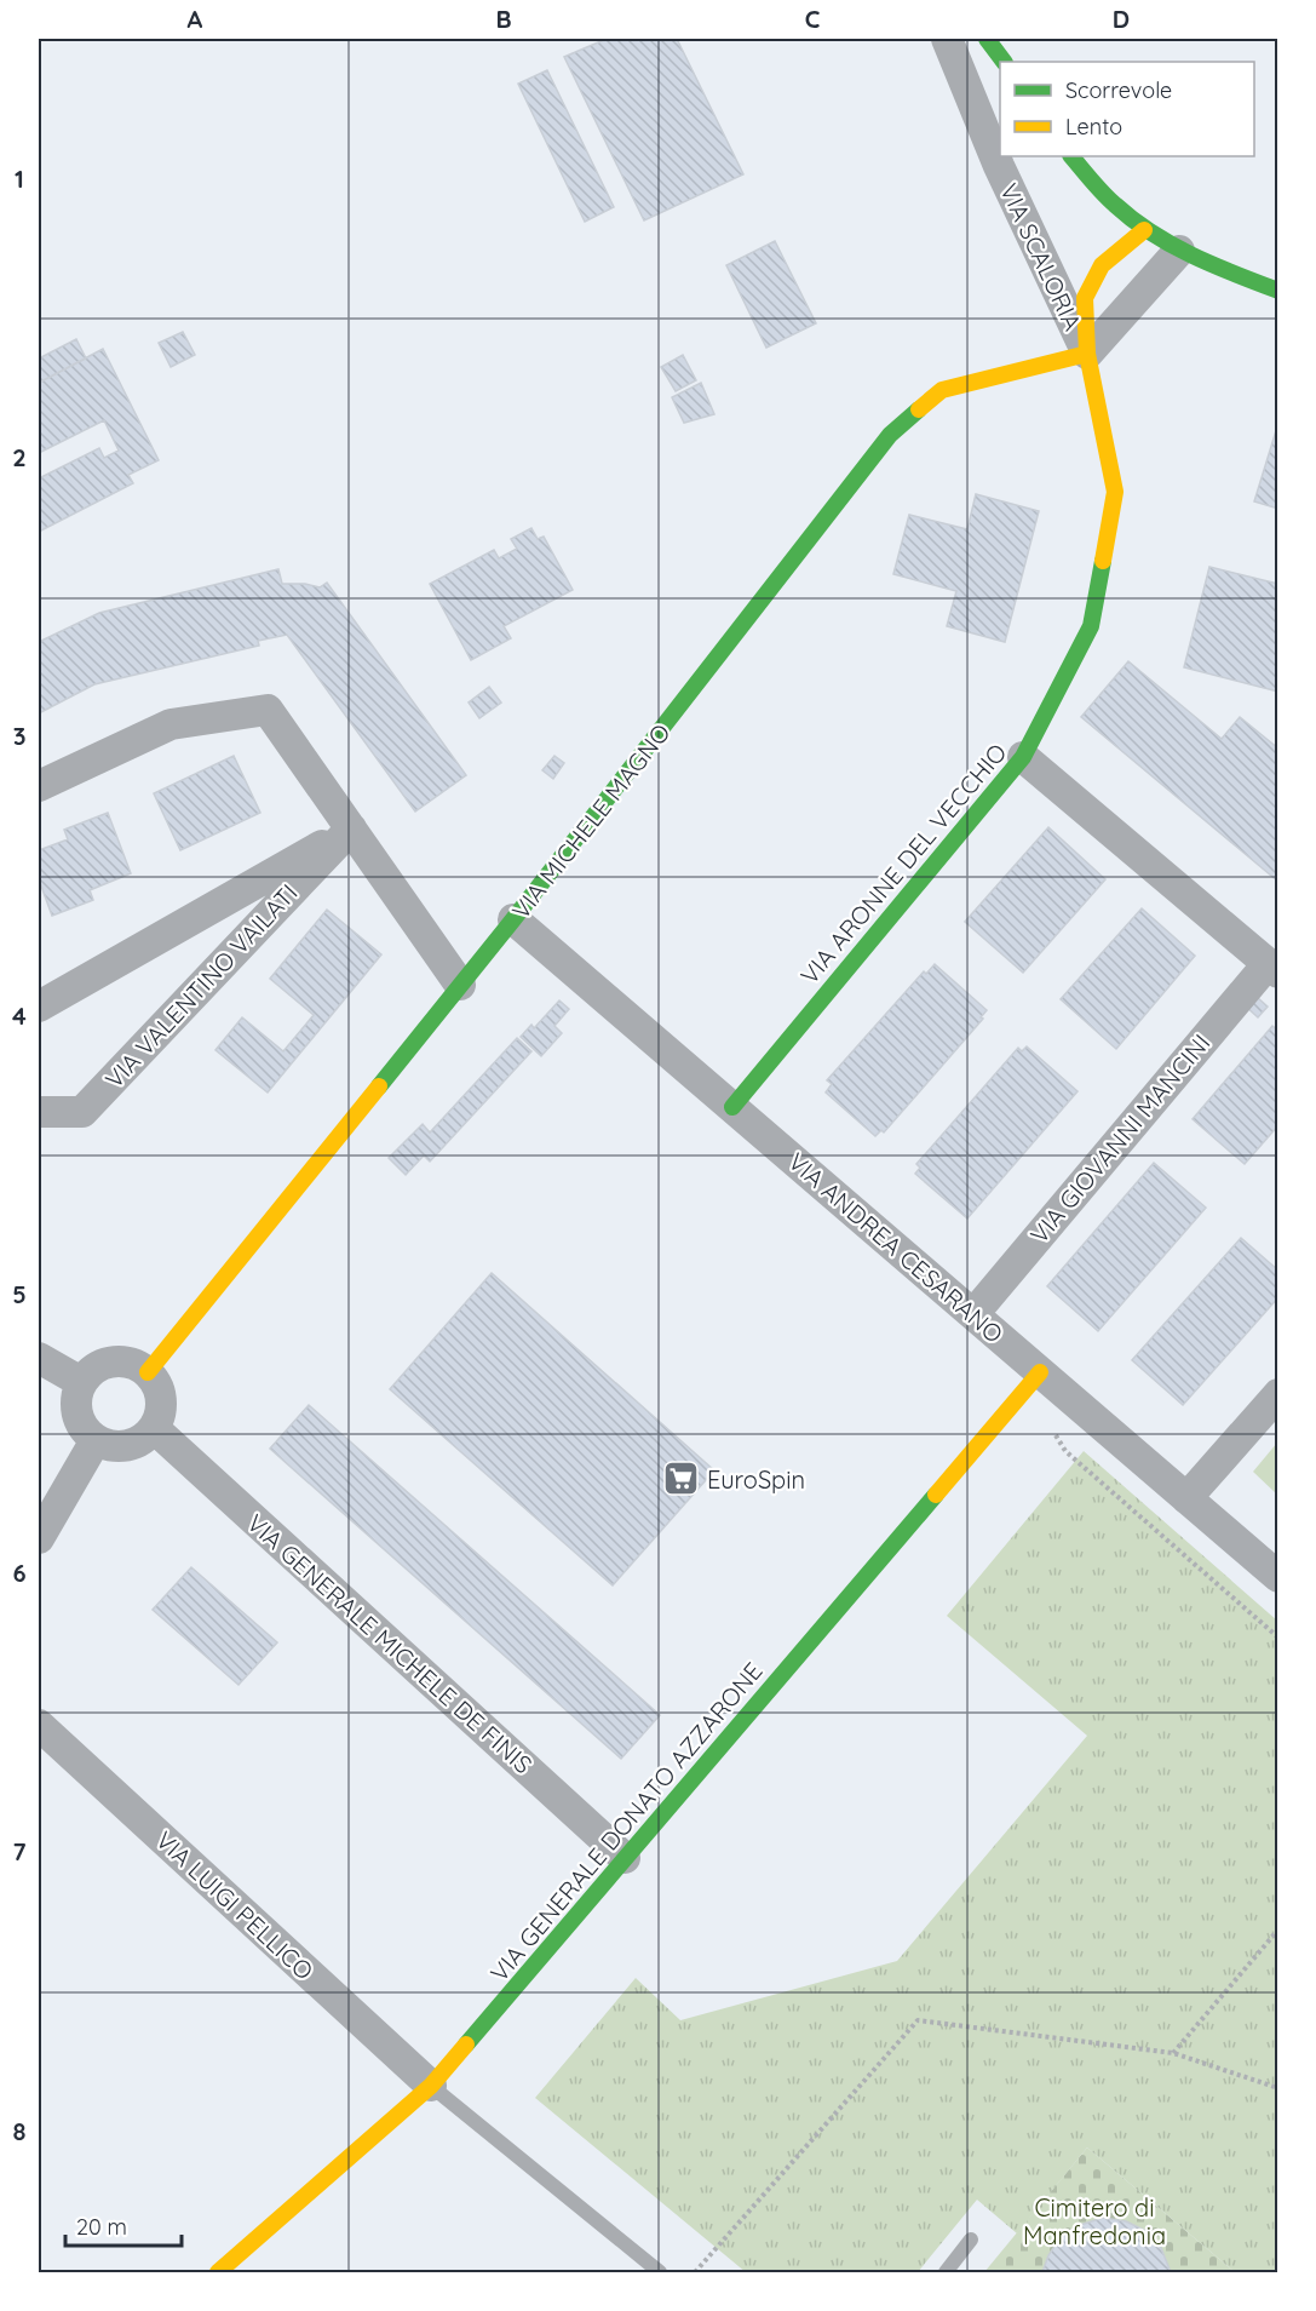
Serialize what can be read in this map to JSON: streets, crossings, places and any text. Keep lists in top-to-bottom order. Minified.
{"streets":{"street":["VIA SCALORIA","VIA MICHELE MAGNO","VIA ARONNE DEL VECCHIO","VIA VALENTINO VAILATI","VIA GIOVANNI MANCINI","VIA ANDREA CESARANO","VIA GENERALE MICHELE DE FINIS","VIA GENERALE DONATO AZZARONE","VIA LUIGI PELLICO"]},"crossings":[["VIA SCALORIA","VIA MICHELE MAGNO"],["VIA SCALORIA","VIA ARONNE DEL VECCHIO"],["VIA MICHELE MAGNO","VIA ARONNE DEL VECCHIO"],["VIA MICHELE MAGNO","VIA ANDREA CESARANO"],["VIA MICHELE MAGNO","VIA GENERALE MICHELE DE FINIS"],["VIA ARONNE DEL VECCHIO","VIA ANDREA CESARANO"],["VIA GIOVANNI MANCINI","VIA ANDREA CESARANO"],["VIA ANDREA CESARANO","VIA GENERALE DONATO AZZARONE"],["VIA GENERALE MICHELE DE FINIS","VIA GENERALE DONATO AZZARONE"],["VIA GENERALE DONATO AZZARONE","VIA LUIGI PELLICO"]],"parks":["Cimitero di Manfredonia"],"places":{"supermarket":["EuroSpin"]},"legend":["Scorrevole","Lento"],"scale_bar":"20 m","grid":{"columns":["A","B","C","D"],"rows":["1","2","3","4","5","6","7","8"]}}
